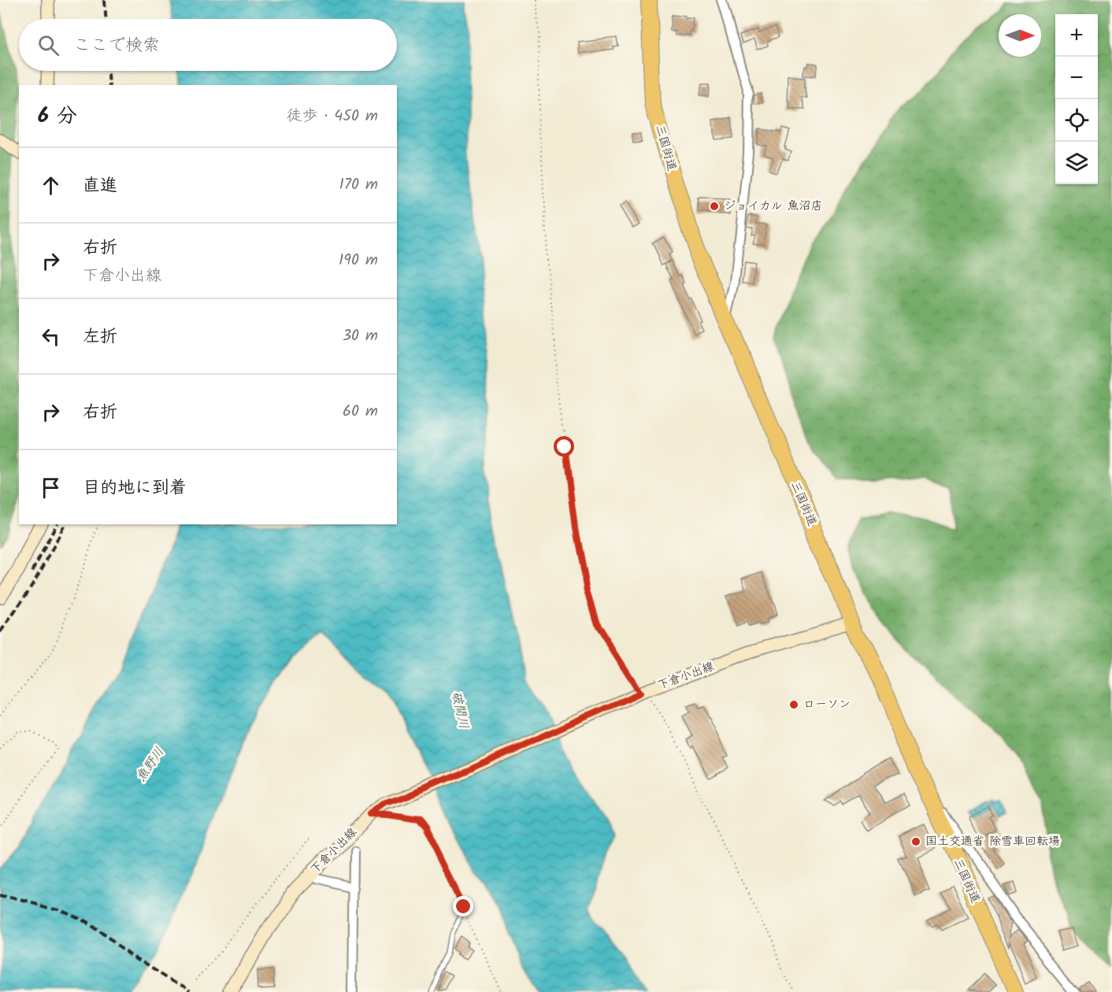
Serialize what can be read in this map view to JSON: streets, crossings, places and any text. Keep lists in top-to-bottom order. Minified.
{"streets":{"highway":["三国街道"],"main road":["下倉小出線"]},"crossings":[["三国街道","下倉小出線"]],"water":["破間川","魚野川"],"places":["ジョイカル 魚沼店","ローソン","国土交通省 除雪車回転場"],"north":"right","page":{"map_buttons":["+","−"],"search":"ここで検索","heading":["6 分","徒歩 · 450 m"],"list":[["直進","170 m"],["右折","下倉小出線","190 m"],["左折","30 m"],["右折","60 m"],"目的地に到着"]}}
